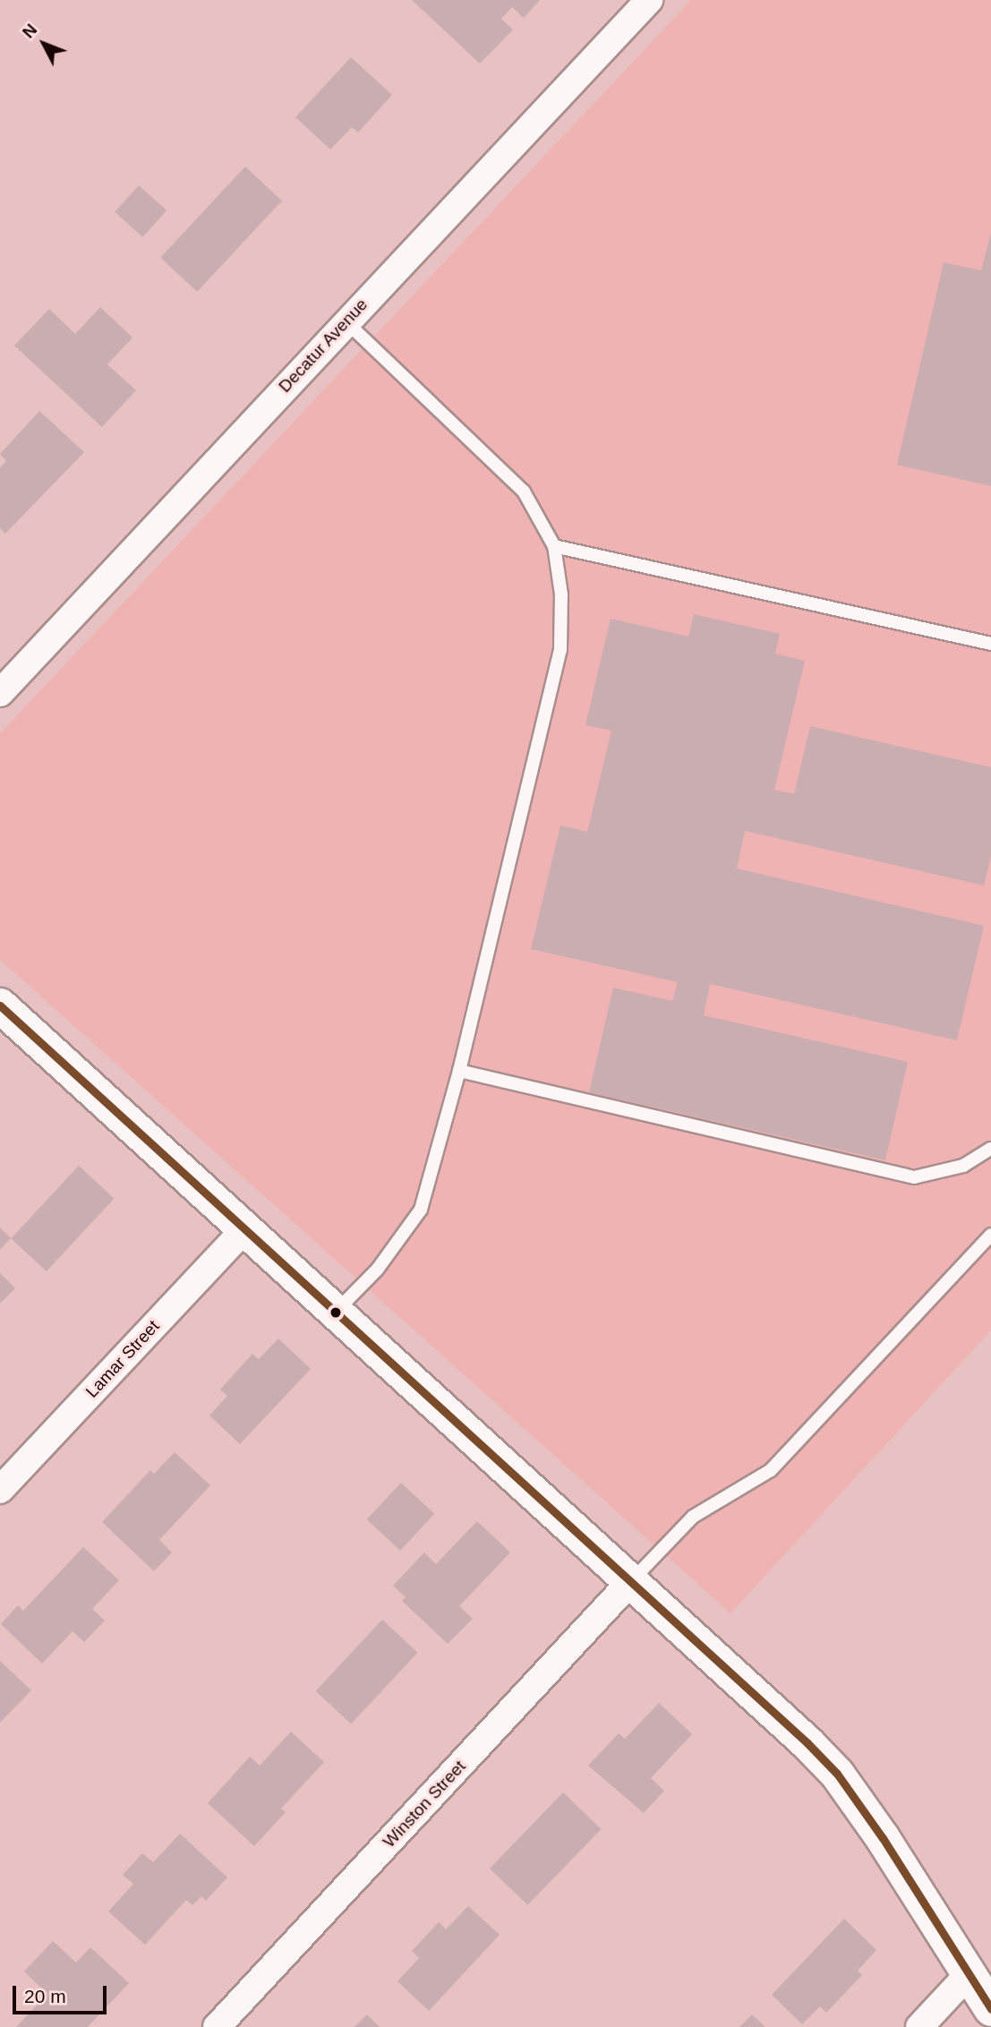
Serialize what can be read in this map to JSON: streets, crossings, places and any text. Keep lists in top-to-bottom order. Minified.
{"streets":{"street":["Decatur Avenue","Lamar Street","Winston Street"]},"scale_bar":"20 m","north":"top left"}
